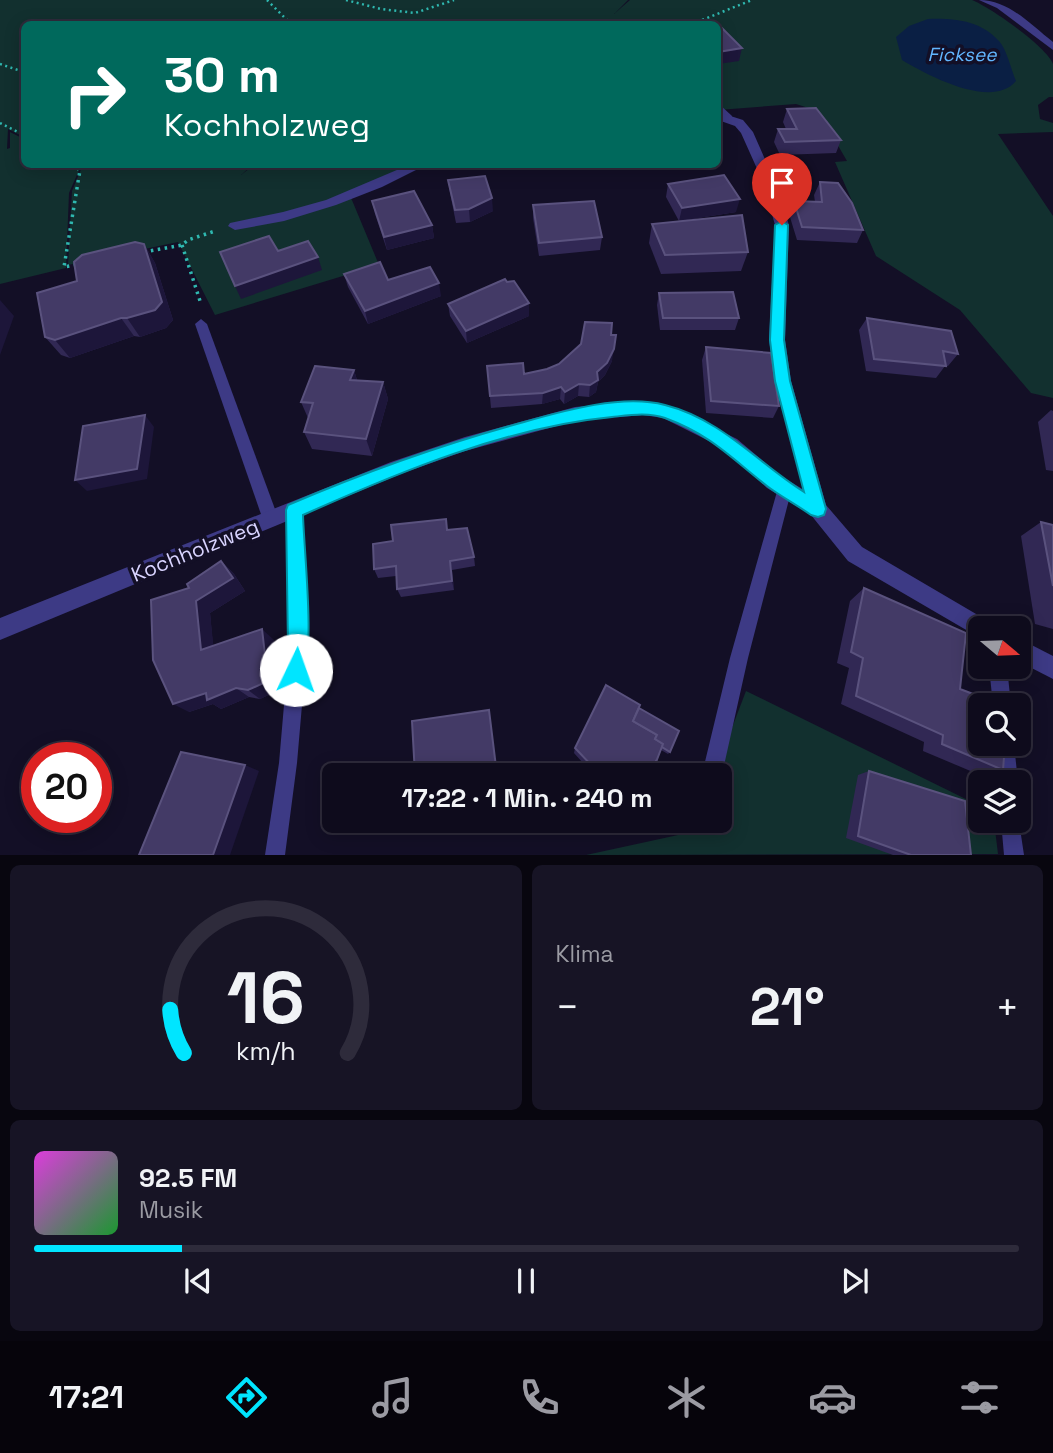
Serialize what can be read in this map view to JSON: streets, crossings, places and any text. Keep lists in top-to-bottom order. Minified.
{"streets":{"street":["Kochholzweg"]},"water":["Ficksee"],"north":"right","page":{"turn":["30 m","Kochholzweg"],"limit":"20","trip":"17:22 · 1 Min. · 240 m","tile":"Klima","heat":["−","21°","+"],"song":["92.5 FM","Musik"],"tabs":"17:21","gauge":["16","km/h"]}}
